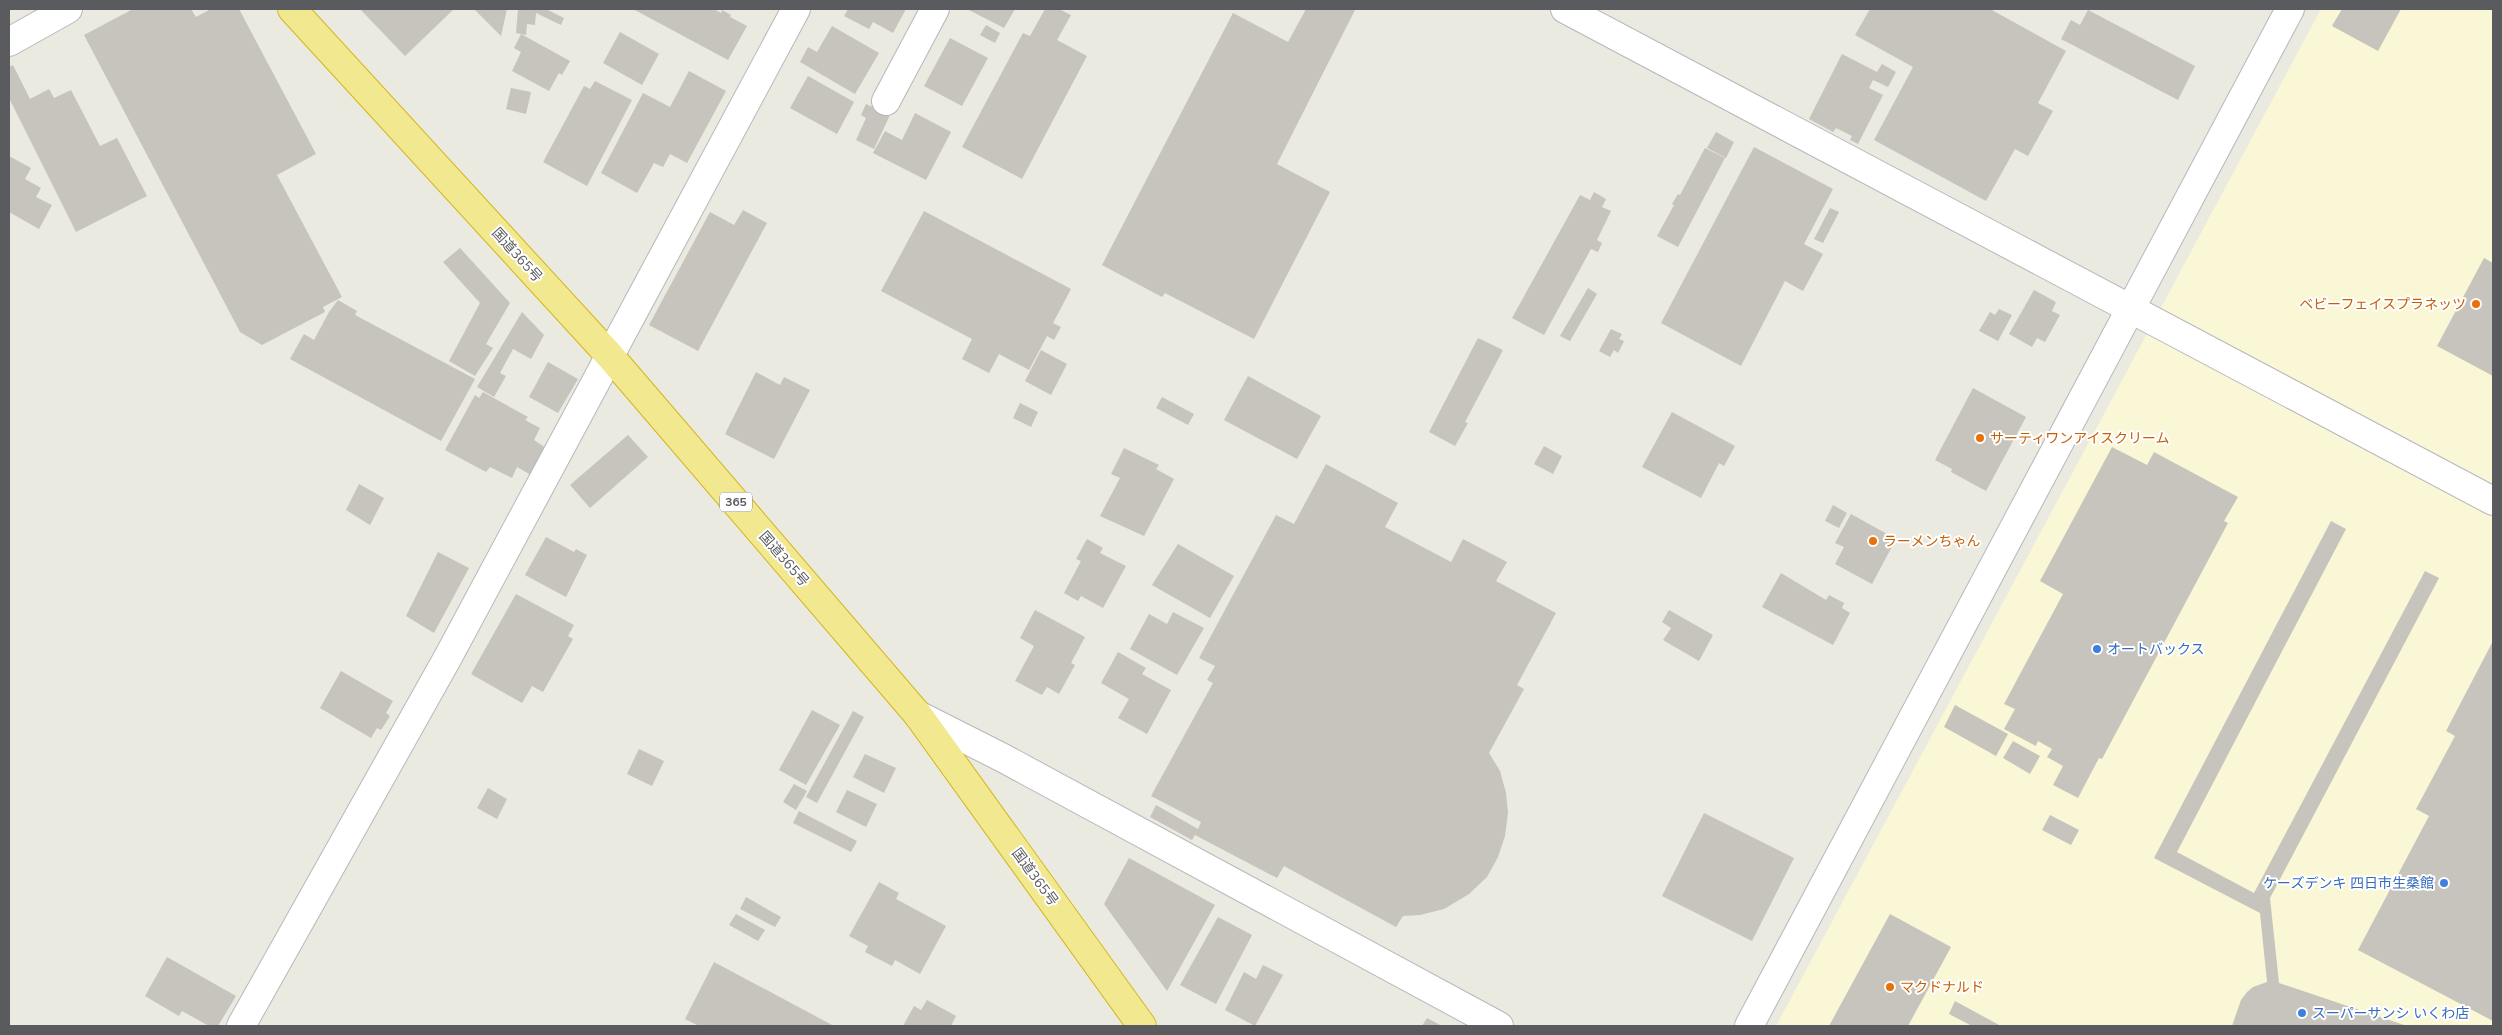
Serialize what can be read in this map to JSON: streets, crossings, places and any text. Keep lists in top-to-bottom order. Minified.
{"streets":{"highway":["国道365号","365"]},"places":["ベビーフェイスプラネッツ","サーティワンアイスクリーム","ラーメンちゃん","オートバックス","ケーズデンキ 四日市生桑館","マクドナルド","スーパーサンシ いくわ店"]}
